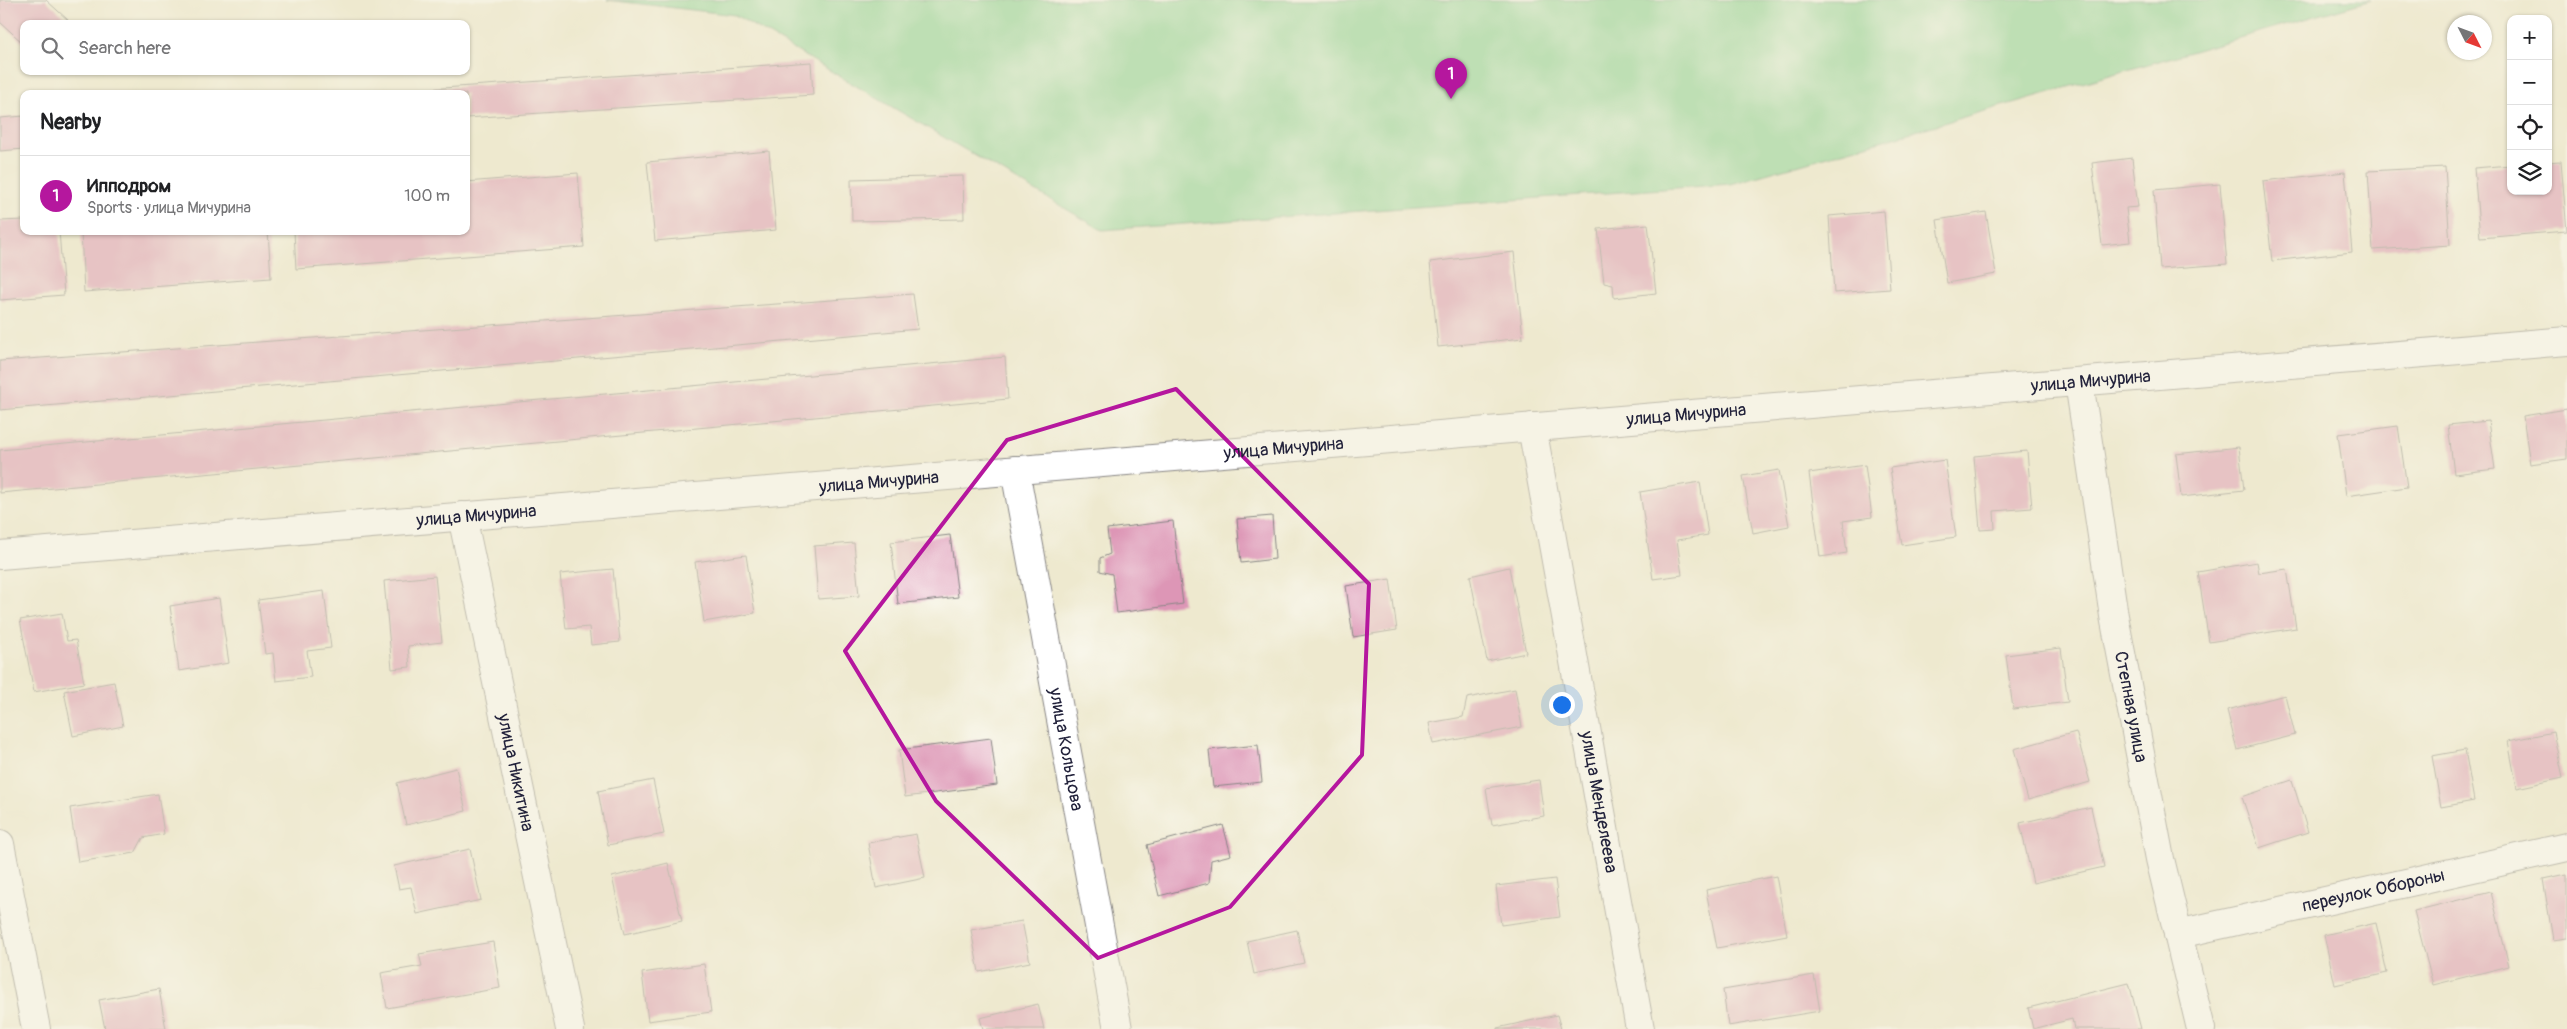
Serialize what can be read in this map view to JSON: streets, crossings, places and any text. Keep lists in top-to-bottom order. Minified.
{"streets":{"street":["улица Мичурина","Степная улица","улица Кольцова","улица Никитина","улица Менделеева","переулок Обороны"]},"crossings":[["улица Мичурина","Степная улица"],["улица Мичурина","улица Кольцова"],["улица Мичурина","улица Никитина"],["улица Мичурина","улица Менделеева"],["Степная улица","переулок Обороны"]],"north":"bottom right","page":{"map_buttons":["+","−"],"search":"Search here","pins":"1","heading":"Nearby","list":[{"mark":"1","name":"Ипподром","note":"Sports · улица Мичурина","value":"100 m"}]}}
